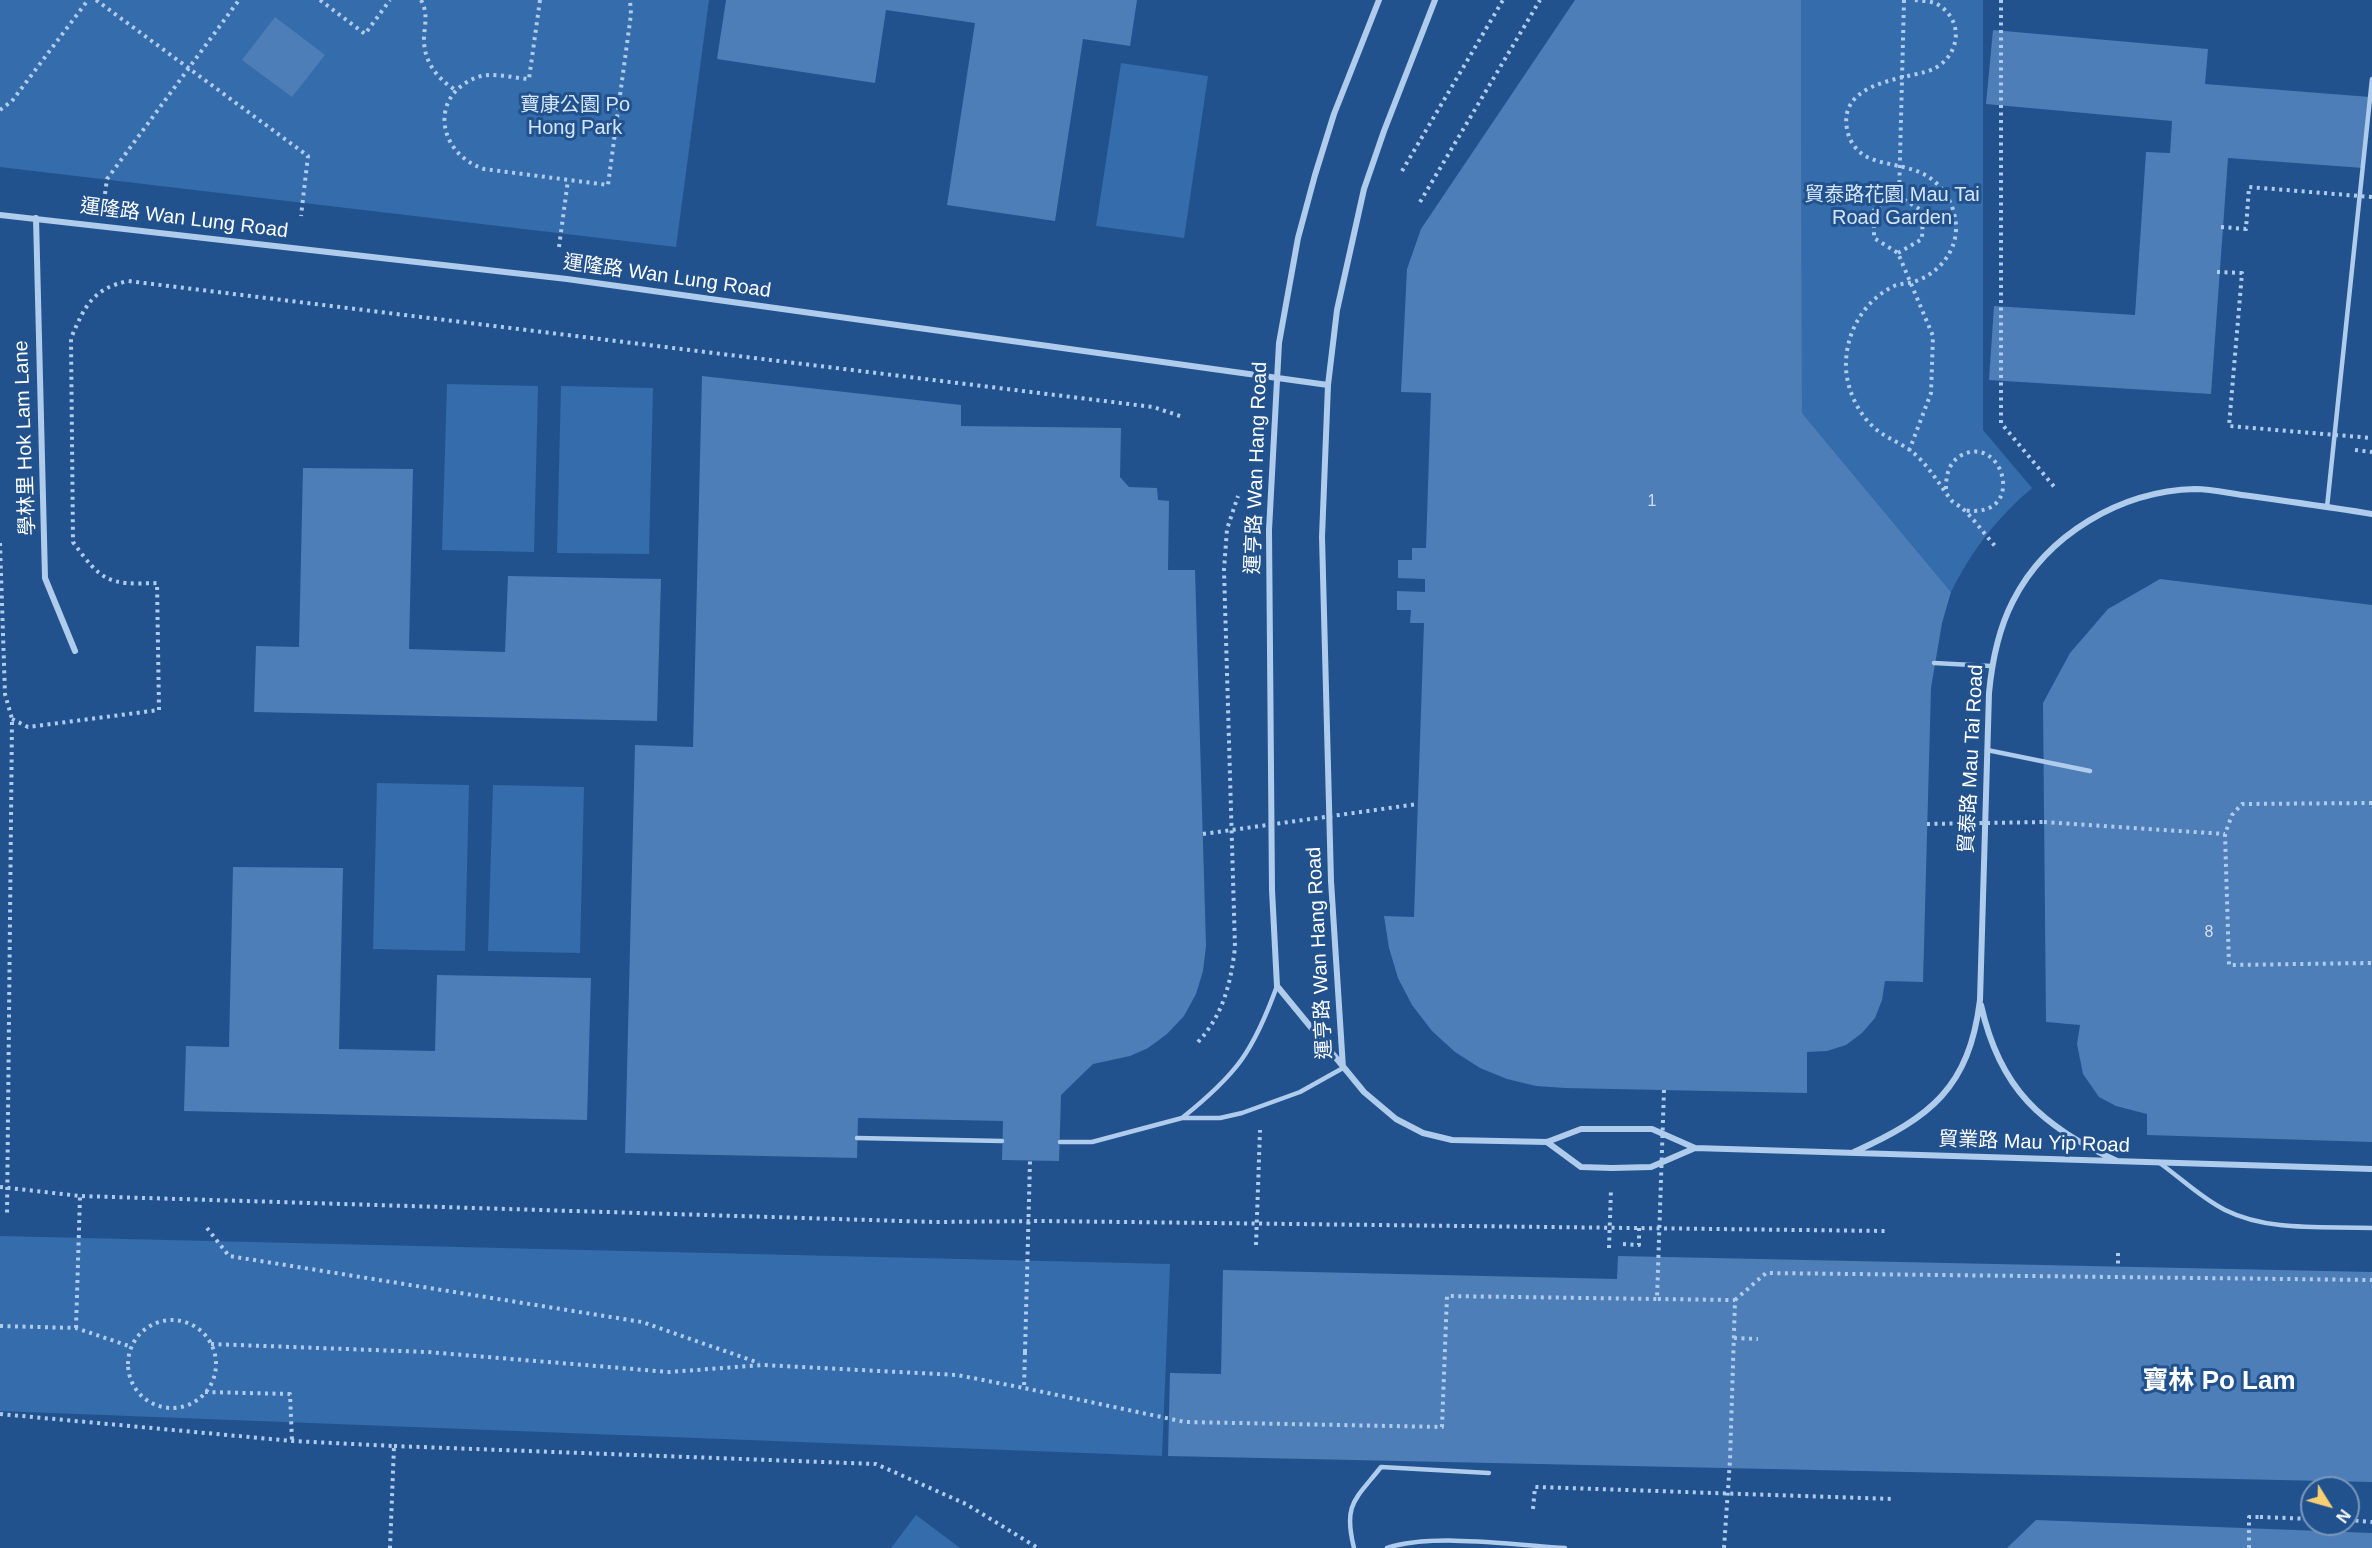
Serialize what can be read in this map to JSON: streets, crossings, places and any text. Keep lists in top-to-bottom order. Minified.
{"streets":{"street":["運隆路 Wan Lung Road","學林里 Hok Lam Lane","運亨路 Wan Hang Road","貿泰路 Mau Tai Road","貿業路 Mau Yip Road"]},"crossings":[["運隆路 Wan Lung Road","學林里 Hok Lam Lane"],["運隆路 Wan Lung Road","運亨路 Wan Hang Road"],["運亨路 Wan Hang Road","貿業路 Mau Yip Road"],["貿泰路 Mau Tai Road","貿業路 Mau Yip Road"]],"districts":["寶林 Po Lam"],"parks":["寶康公園 Po Hong Park","貿泰路花園 Mau Tai Road Garden"],"house_numbers":["1","8"],"north":"bottom right"}
